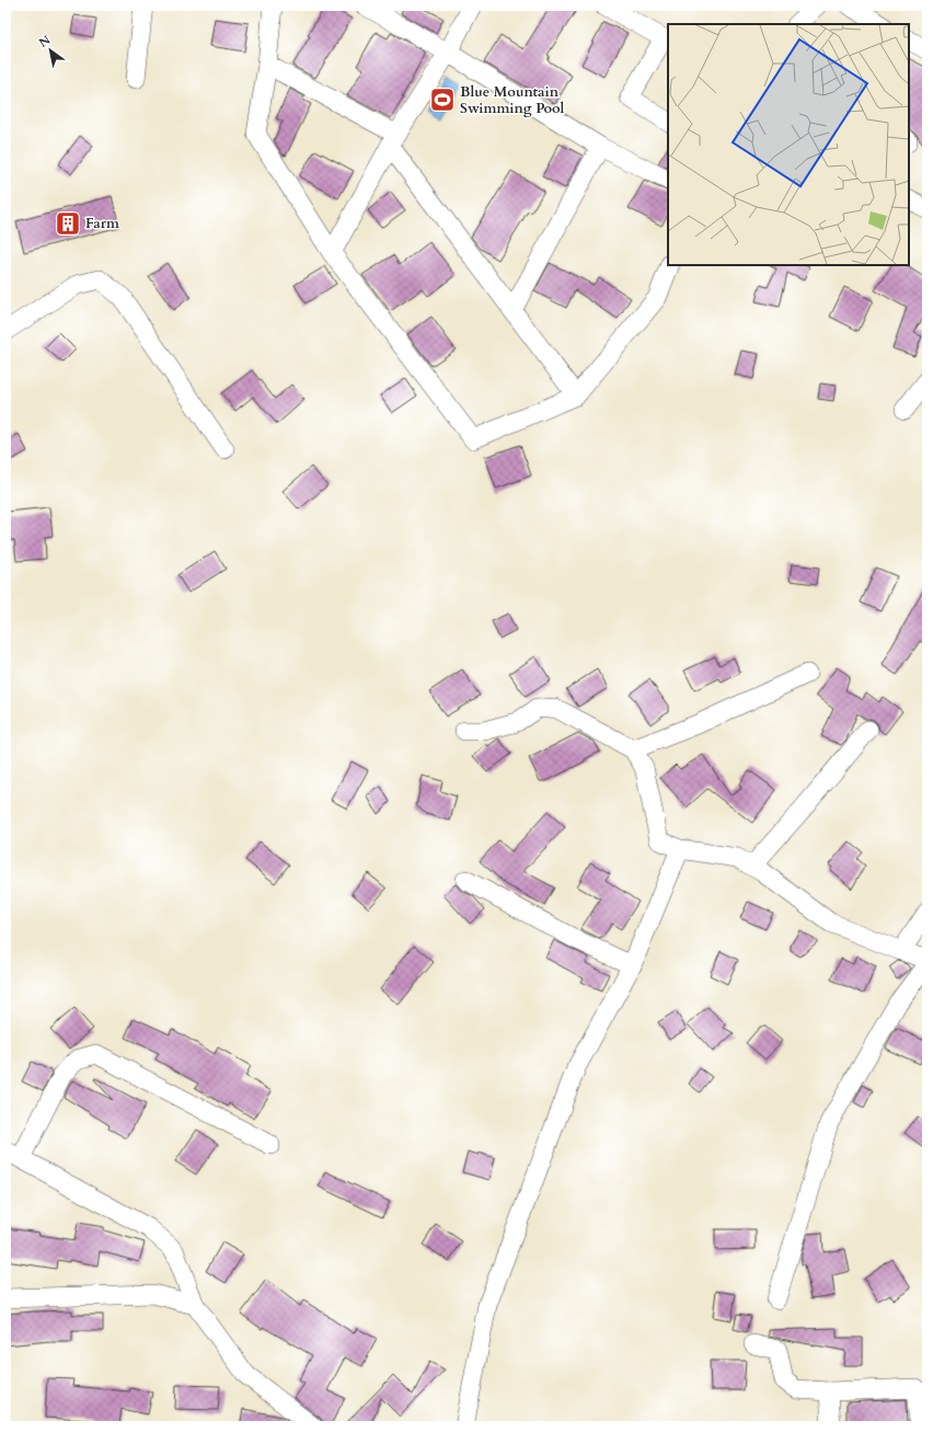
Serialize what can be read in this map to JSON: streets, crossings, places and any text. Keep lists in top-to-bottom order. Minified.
{"places":{"sports":["Blue Mountain Swimming Pool"],"building":["Farm"]},"north":"top left"}
